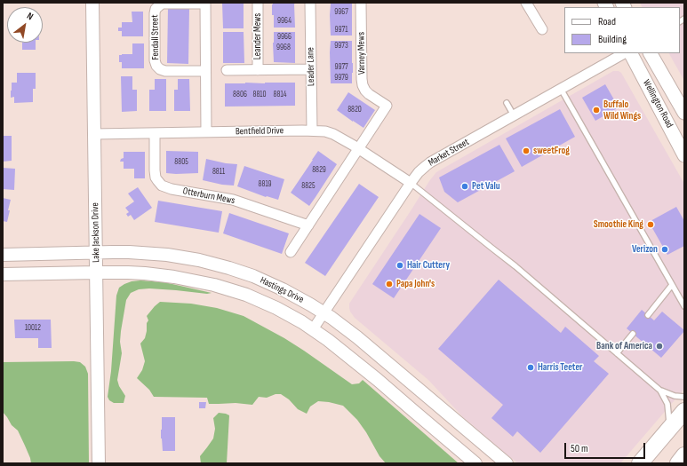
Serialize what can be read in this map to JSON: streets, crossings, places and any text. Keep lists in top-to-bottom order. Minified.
{"streets":{"main road":["Wellington Road"],"street":["Leander Mews","Fendall Street","Varney Mews","Leader Lane","Bentfield Drive","Market Street","Otterburn Mews","Lake Jackson Drive","Hastings Drive"]},"crossings":[["Leander Mews","Leader Lane"],["Fendall Street","Bentfield Drive"],["Varney Mews","Bentfield Drive"],["Leader Lane","Bentfield Drive"],["Bentfield Drive","Market Street"],["Bentfield Drive","Otterburn Mews"],["Bentfield Drive","Lake Jackson Drive"],["Market Street","Hastings Drive"],["Lake Jackson Drive","Hastings Drive"]],"places":["Buffalo Wild Wings","sweetFrog","Pet Valu","Smoothie King","Verizon","Hair Cuttery","Papa John's","Bank of America","Harris Teeter"],"house_numbers":["9967","9964","9971","9966","9973","9968","9977","9979","8806","8810","8814","8820","8805","8829","8811","8819","8825","10012"],"legend":["Road","Building"],"scale_bar":"50 m","north":"top right"}
